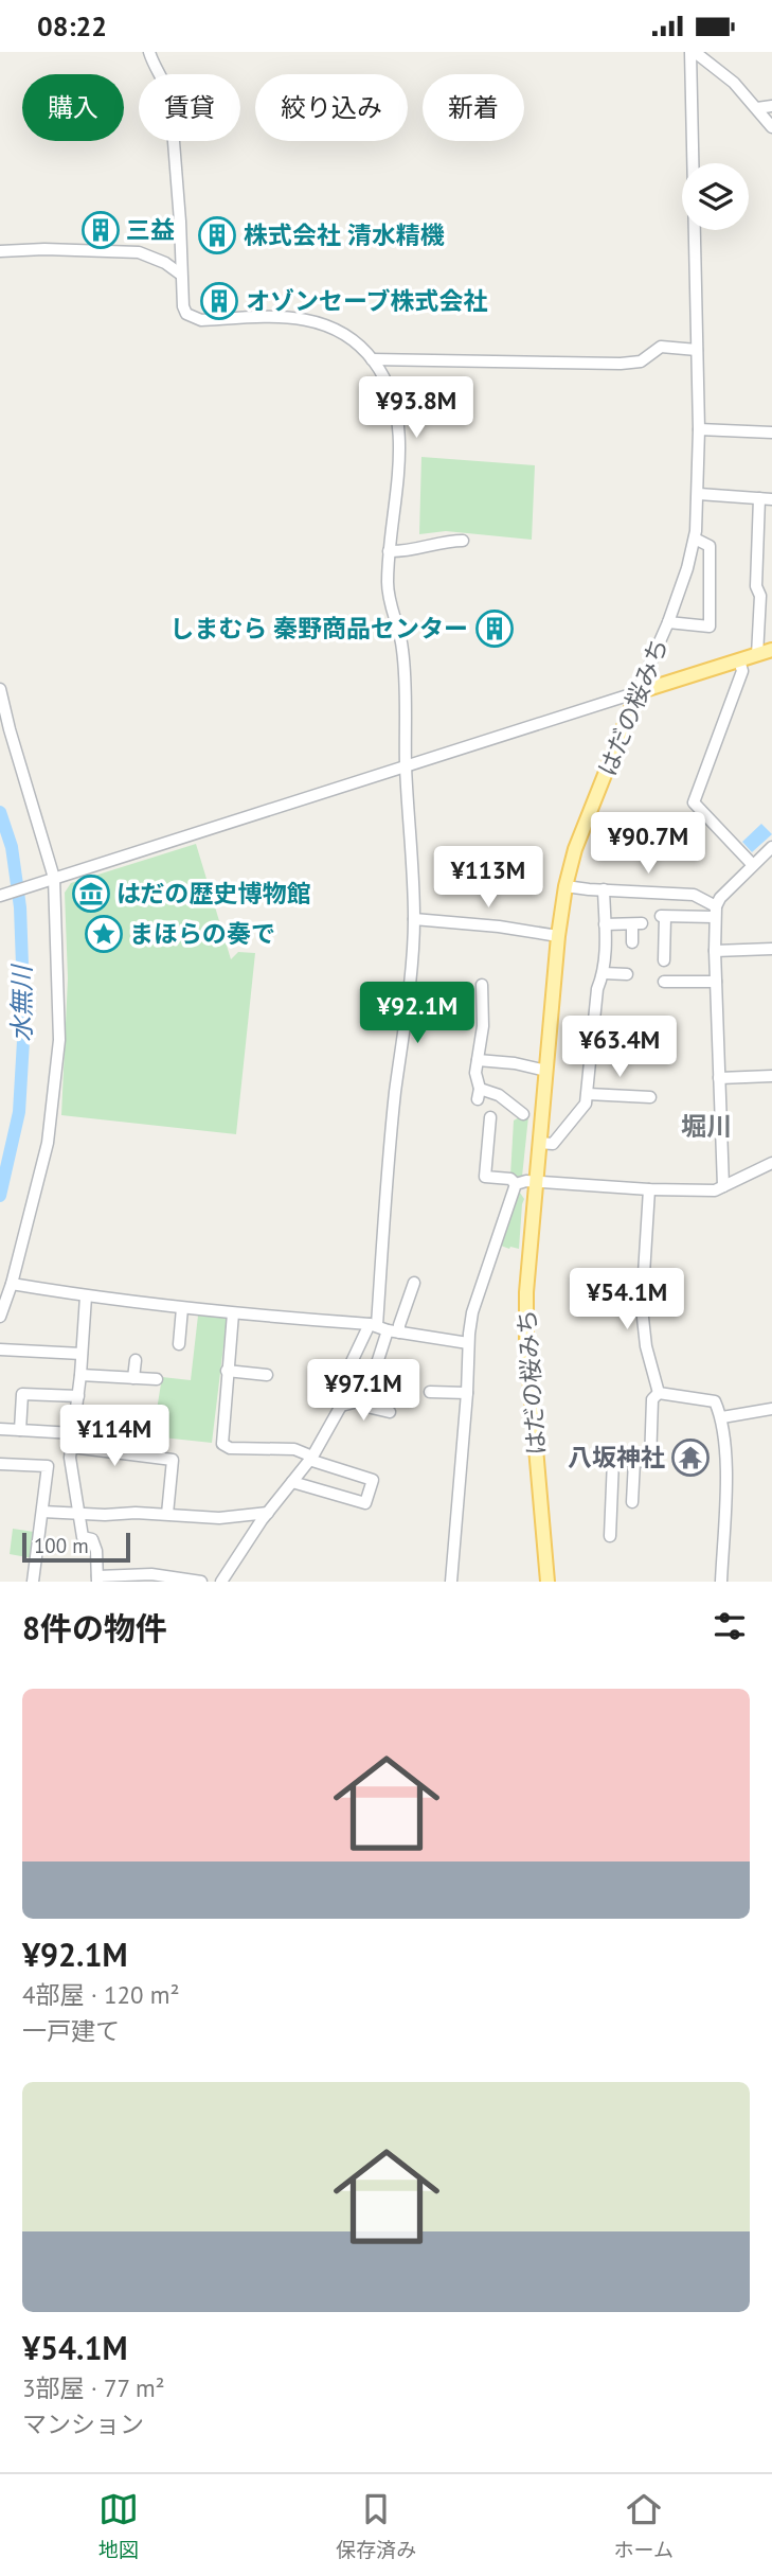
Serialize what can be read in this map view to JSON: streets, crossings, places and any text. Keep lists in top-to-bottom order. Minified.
{"streets":{"main road":["はだの桜みち"]},"districts":["堀川"],"water":["水無川"],"places":{"building":["三益","株式会社 清水精機","オゾンセーブ株式会社","しまむら 秦野商品センター"],"museum":["はだの歴史博物館"],"place":["まほらの奏で"],"temple":["八坂神社"]},"scale_bar":"100 m","page":{"status":"08:22","chip":["購入","賃貸","絞り込み","新着"],"price":["¥93.8M","¥90.7M","¥113M","¥92.1M","¥63.4M","¥54.1M","¥97.1M","¥114M"],"scale":"100 m","heading":"8件の物件","list":[{"name":"¥92.1M","note":"4部屋 · 120 m² · 一戸建て"},{"name":"¥54.1M","note":"3部屋 · 77 m² · マンション"}],"tabs":["地図","保存済み","ホーム"]}}
